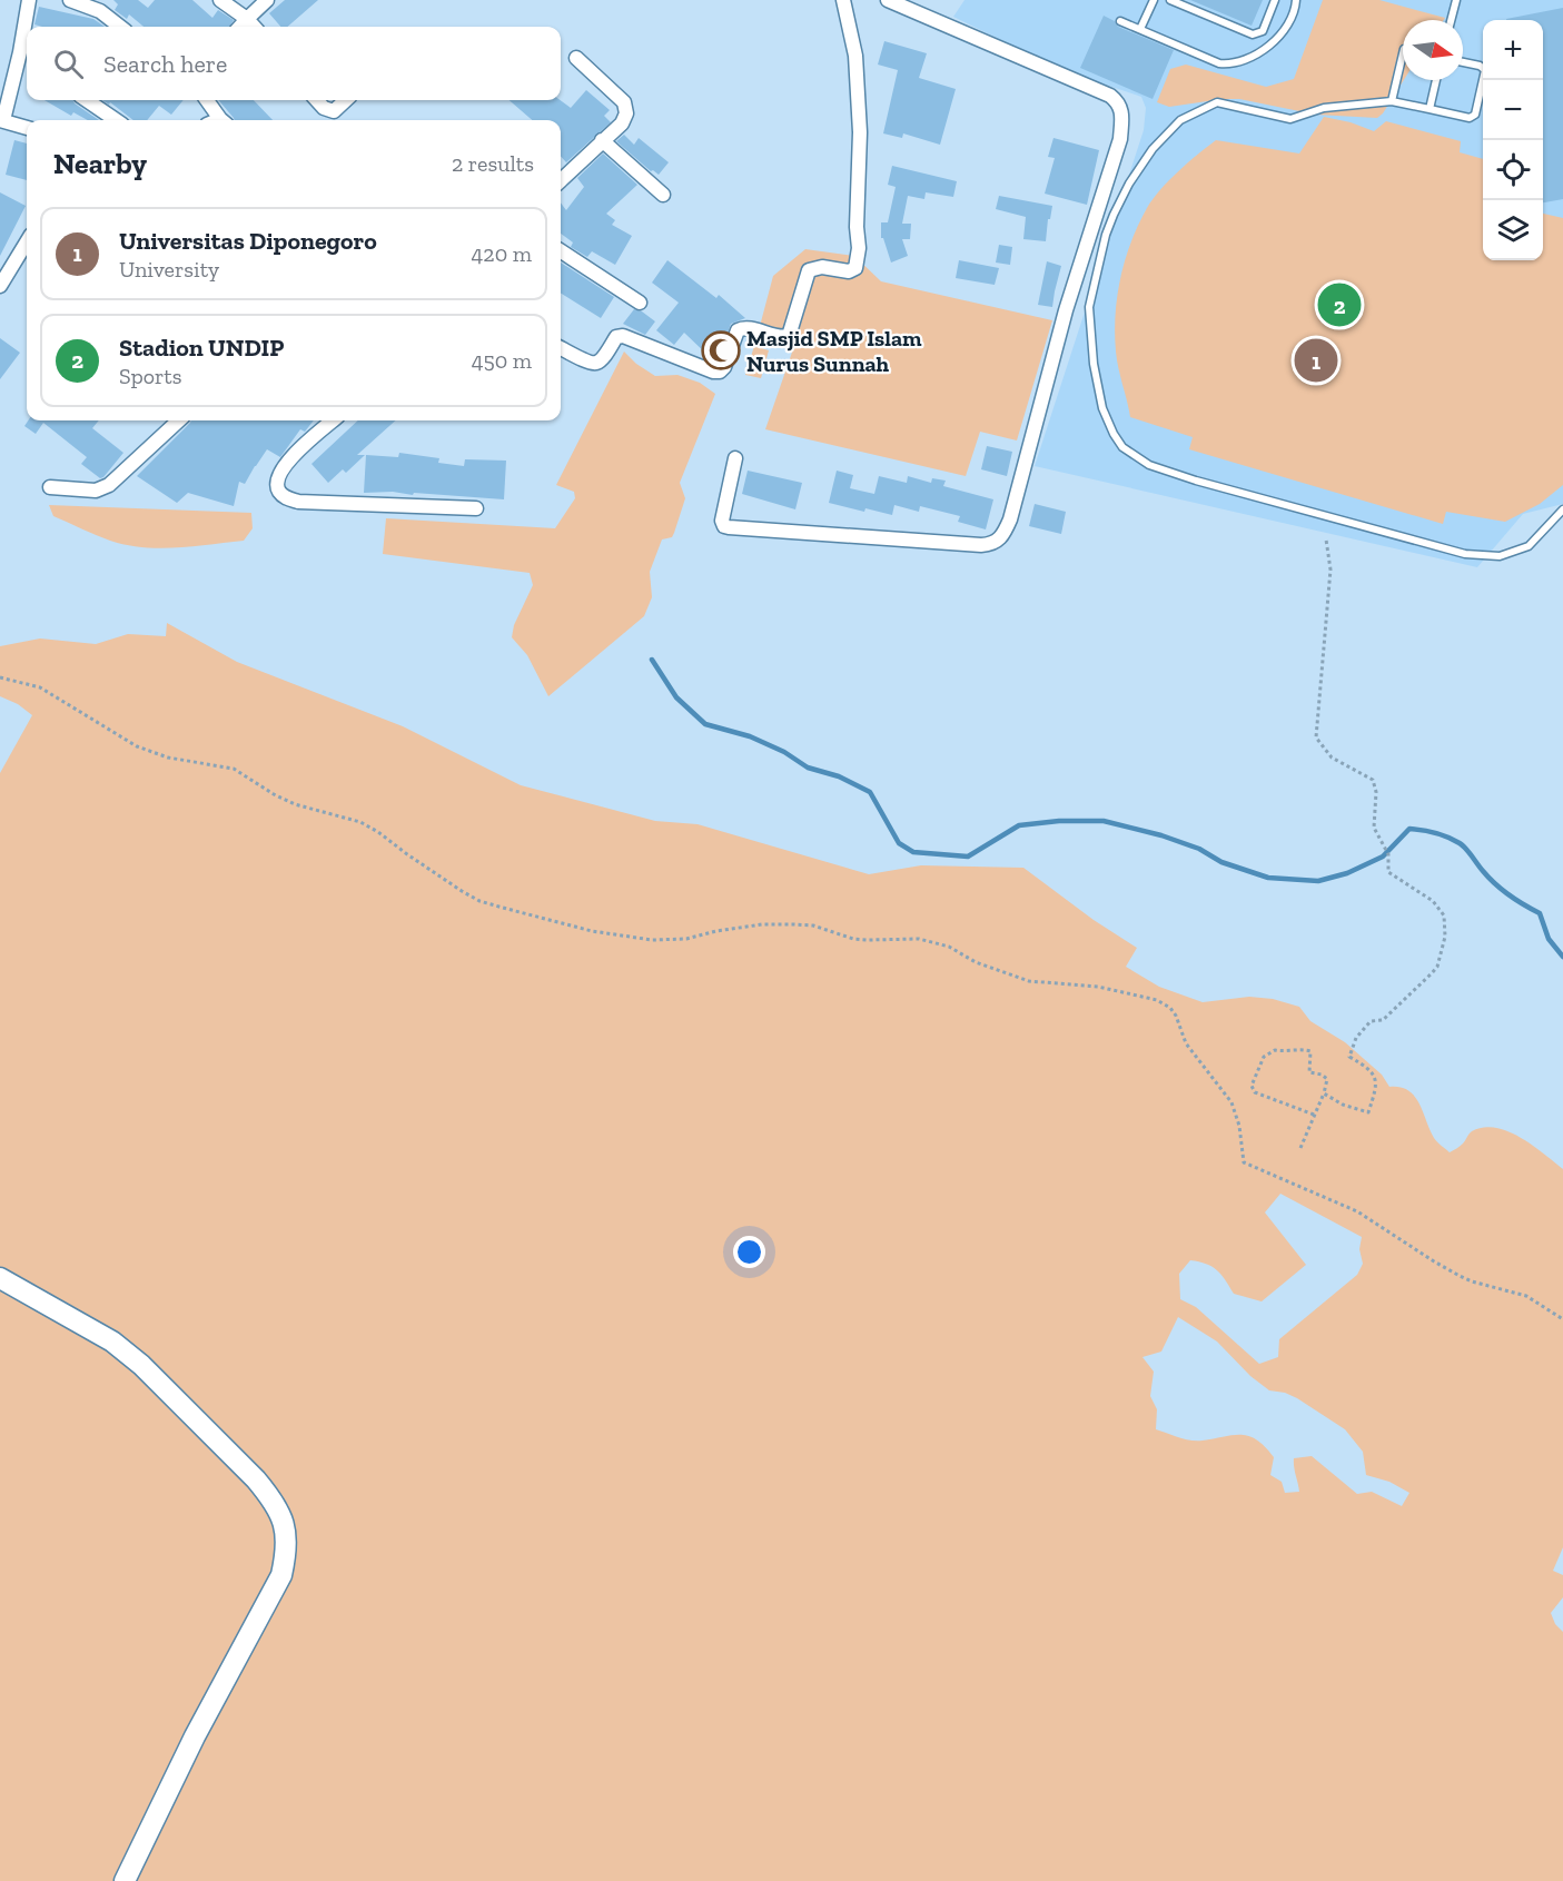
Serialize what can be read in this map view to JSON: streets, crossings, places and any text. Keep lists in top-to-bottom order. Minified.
{"places":{"mosque":["Masjid SMP Islam Nurus Sunnah"]},"north":"right","page":{"map_buttons":["+","−"],"search":"Search here","heading":["Nearby","2 results"],"list":[{"mark":"1","name":"Universitas Diponegoro","note":"University","value":"420 m"},{"mark":"2","name":"Stadion UNDIP","note":"Sports","value":"450 m"}],"pins":["2","1"]}}
